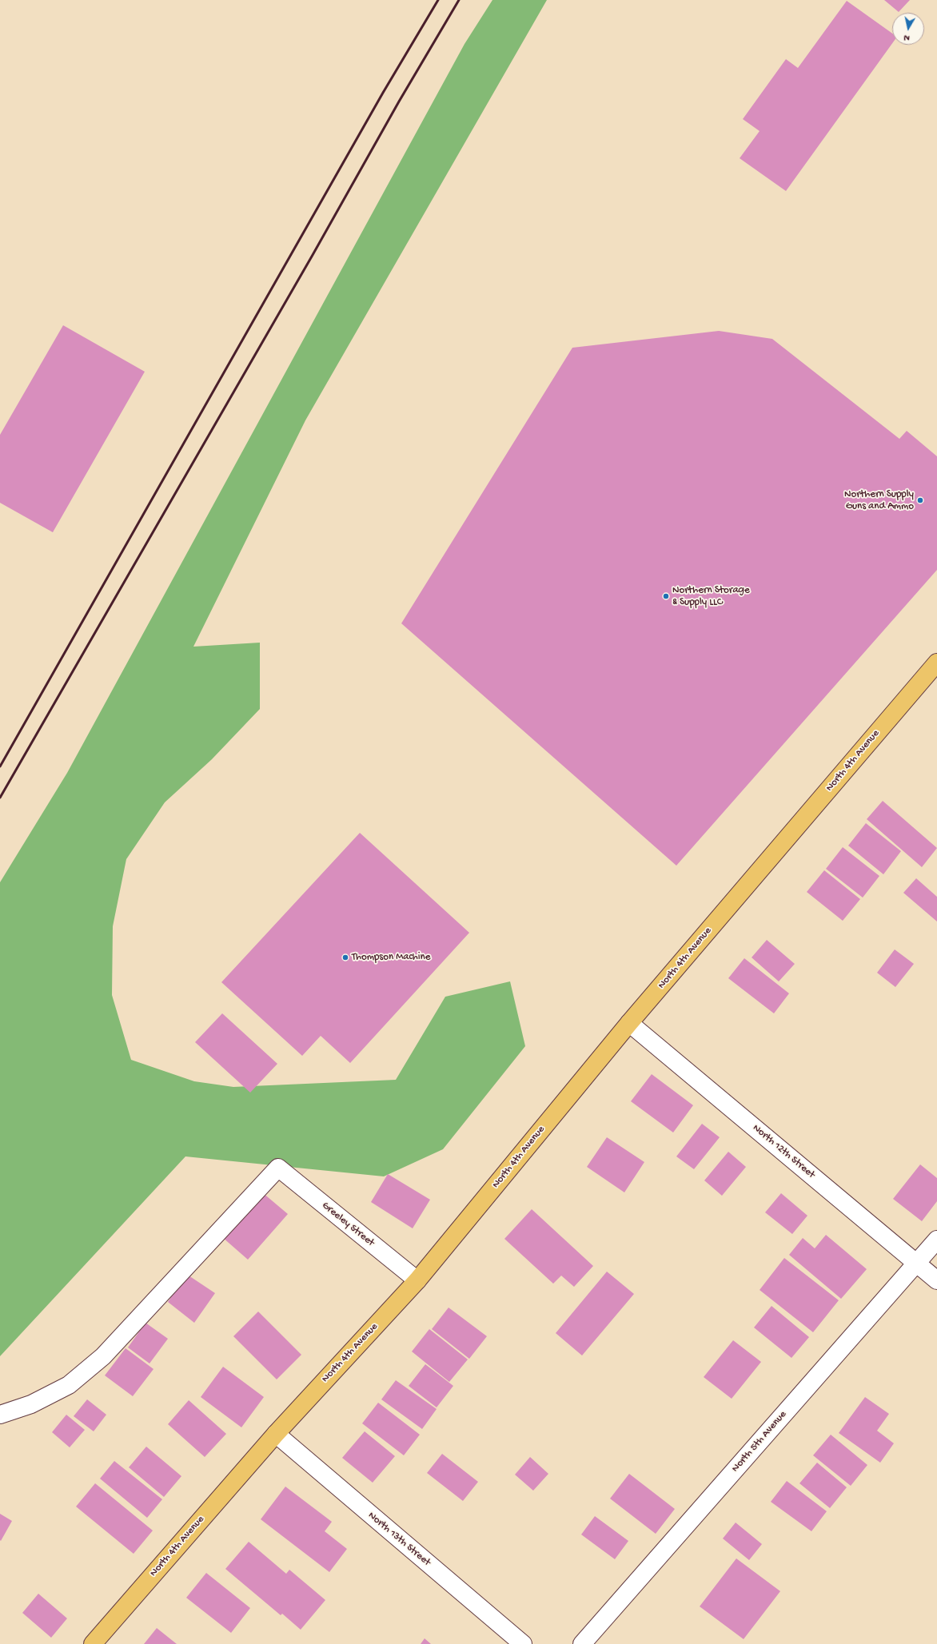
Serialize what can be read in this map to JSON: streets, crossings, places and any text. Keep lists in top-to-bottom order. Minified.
{"streets":{"main road":["North 4th Avenue"],"street":["North 12th Street","Greeley Street","North 5th Avenue","North 13th Street"]},"crossings":[["North 4th Avenue","North 12th Street"],["North 4th Avenue","Greeley Street"],["North 4th Avenue","North 13th Street"],["North 12th Street","North 5th Avenue"]],"places":["Northern Supply Guns and Ammo","Northern Storage & Supply LLC","Thompson Machine"],"north":"bottom"}
